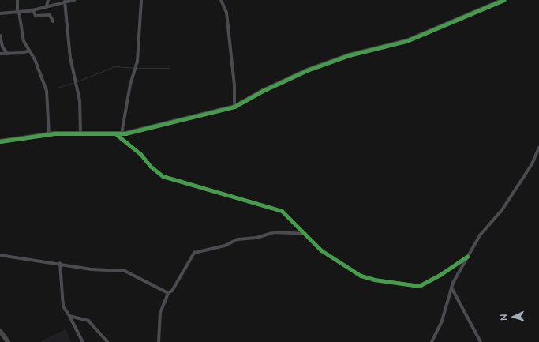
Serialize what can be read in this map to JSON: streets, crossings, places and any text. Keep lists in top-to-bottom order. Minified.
{"north":"left"}
